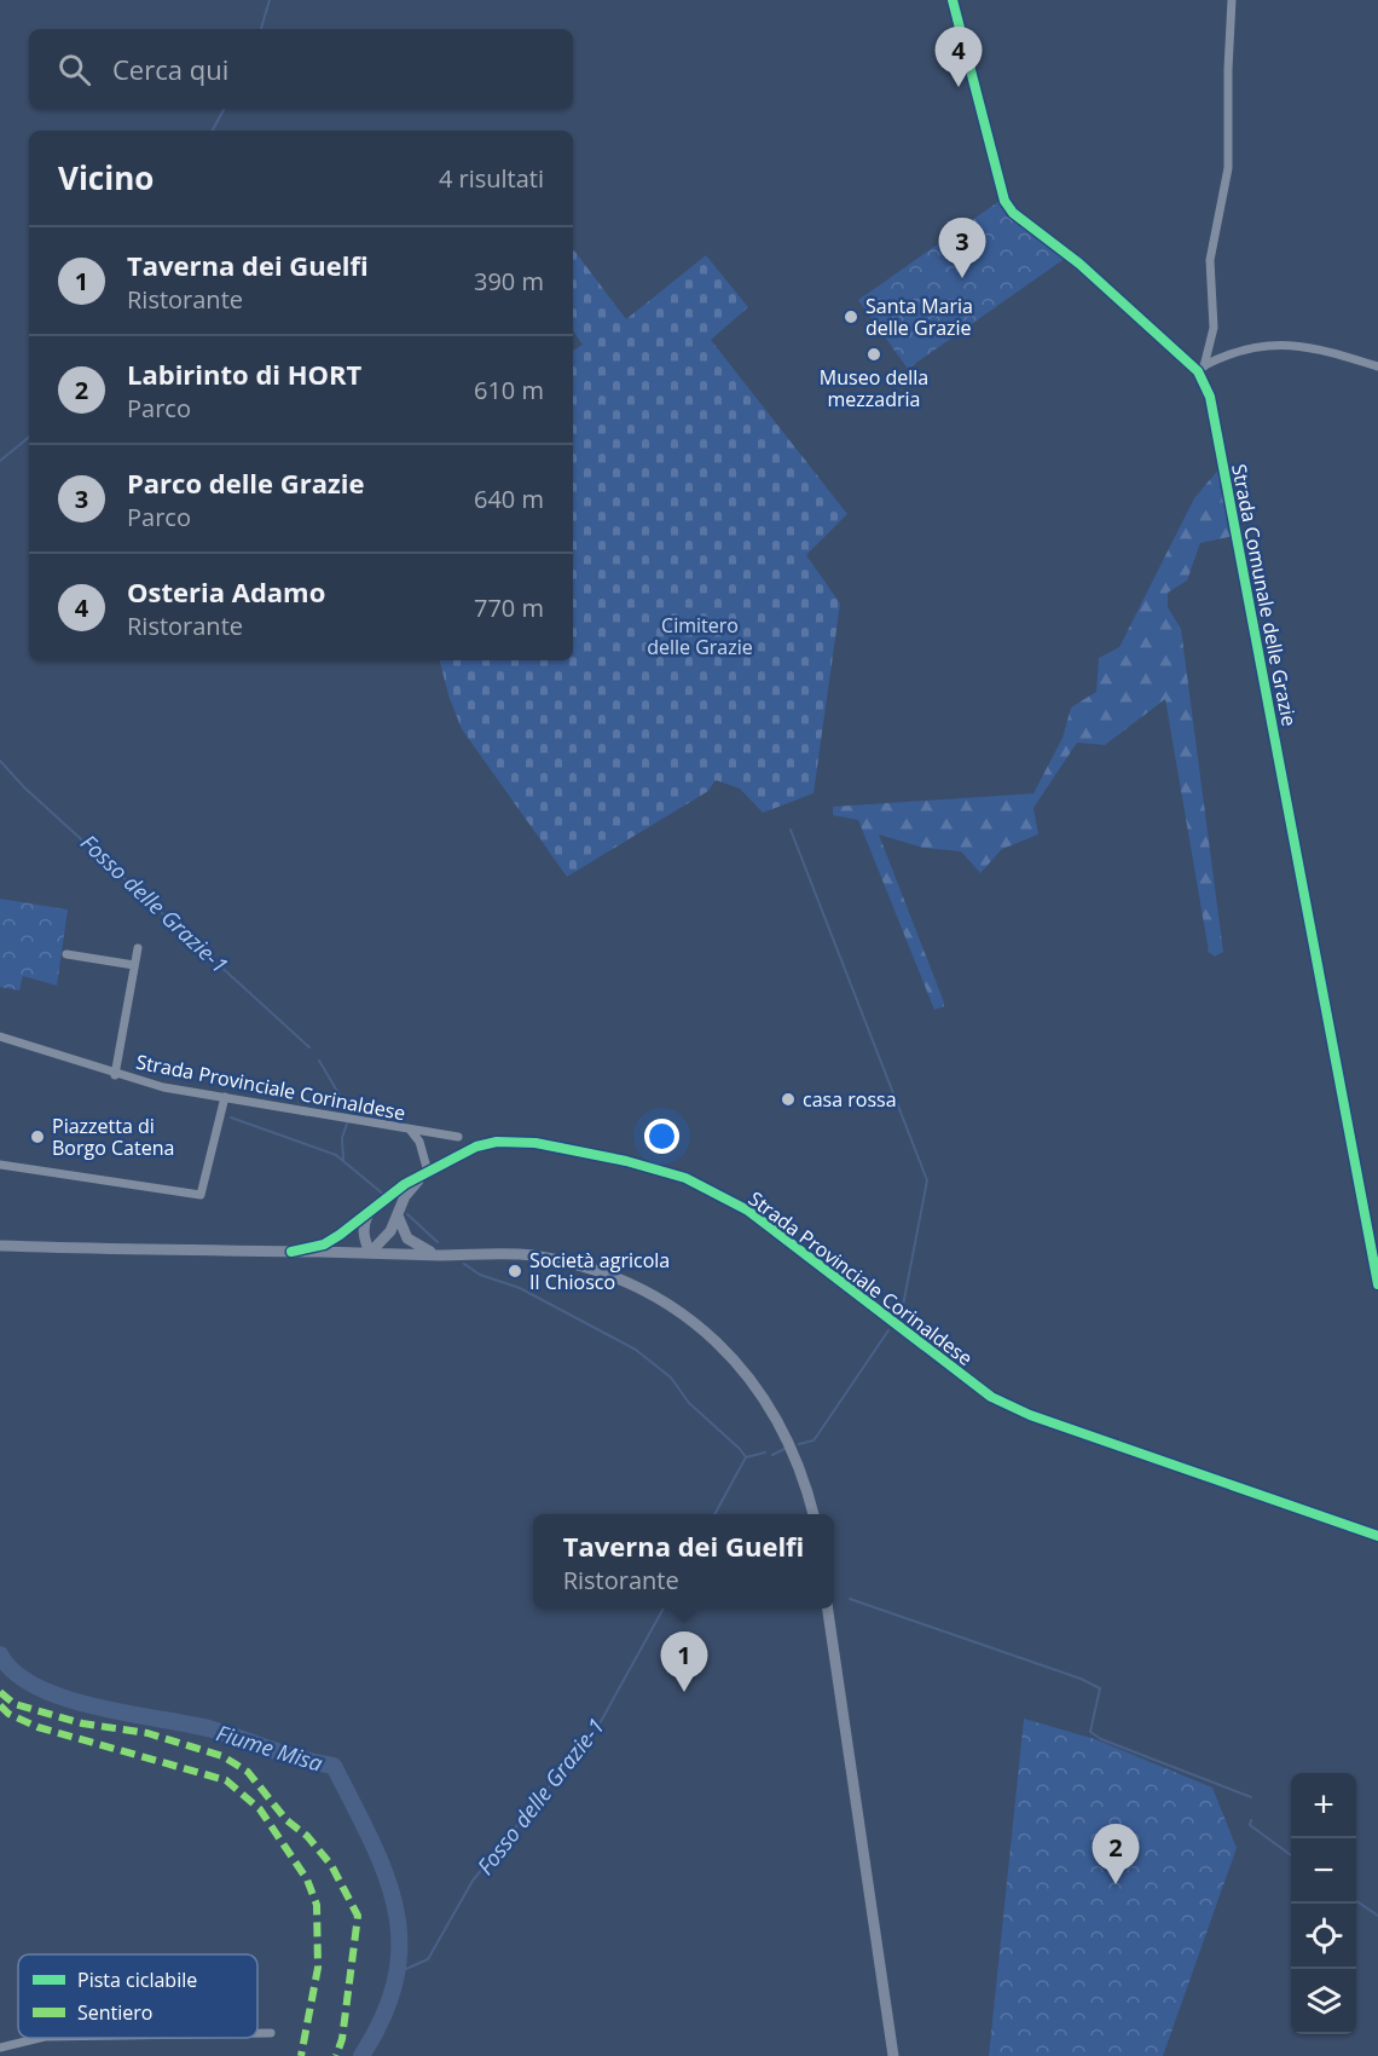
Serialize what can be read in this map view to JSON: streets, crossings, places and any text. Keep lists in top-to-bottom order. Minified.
{"streets":{"street":["Strada Comunale delle Grazie","Strada Provinciale Corinaldese"]},"water":["Fosso delle Grazie-1","Fiume Misa"],"parks":["Cimitero delle Grazie"],"places":["Santa Maria delle Grazie","Museo della mezzadria","casa rossa","Piazzetta di Borgo Catena","Società agricola Il Chiosco"],"legend":["Pista ciclabile","Sentiero"],"page":{"pins":["4","3","1","2"],"search":"Cerca qui","heading":["Vicino","4 risultati"],"list":[{"mark":"1","name":"Taverna dei Guelfi","note":"Ristorante","value":"390 m"},{"mark":"2","name":"Labirinto di HORT","note":"Parco","value":"610 m"},{"mark":"3","name":"Parco delle Grazie","note":"Parco","value":"640 m"},{"mark":"4","name":"Osteria Adamo","note":"Ristorante","value":"770 m"}],"popup":["Taverna dei Guelfi","Ristorante"],"map_buttons":["+","−"]}}
